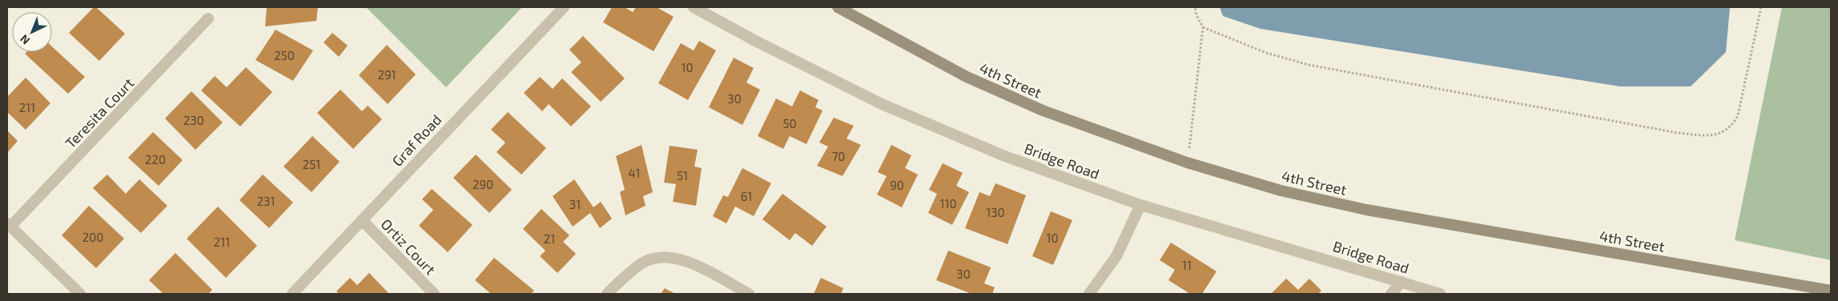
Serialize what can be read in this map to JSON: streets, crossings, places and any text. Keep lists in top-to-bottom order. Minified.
{"streets":{"main road":["4th Street"],"street":["Teresita Court","Graf Road","Bridge Road","Ortiz Court"]},"crossings":[["Graf Road","Ortiz Court"]],"house_numbers":["250","10","291","30","211","230","50","70","220","251","41","51","290","90","61","231","110","31","130","200","10","21","211","11","30"],"north":"bottom left"}
